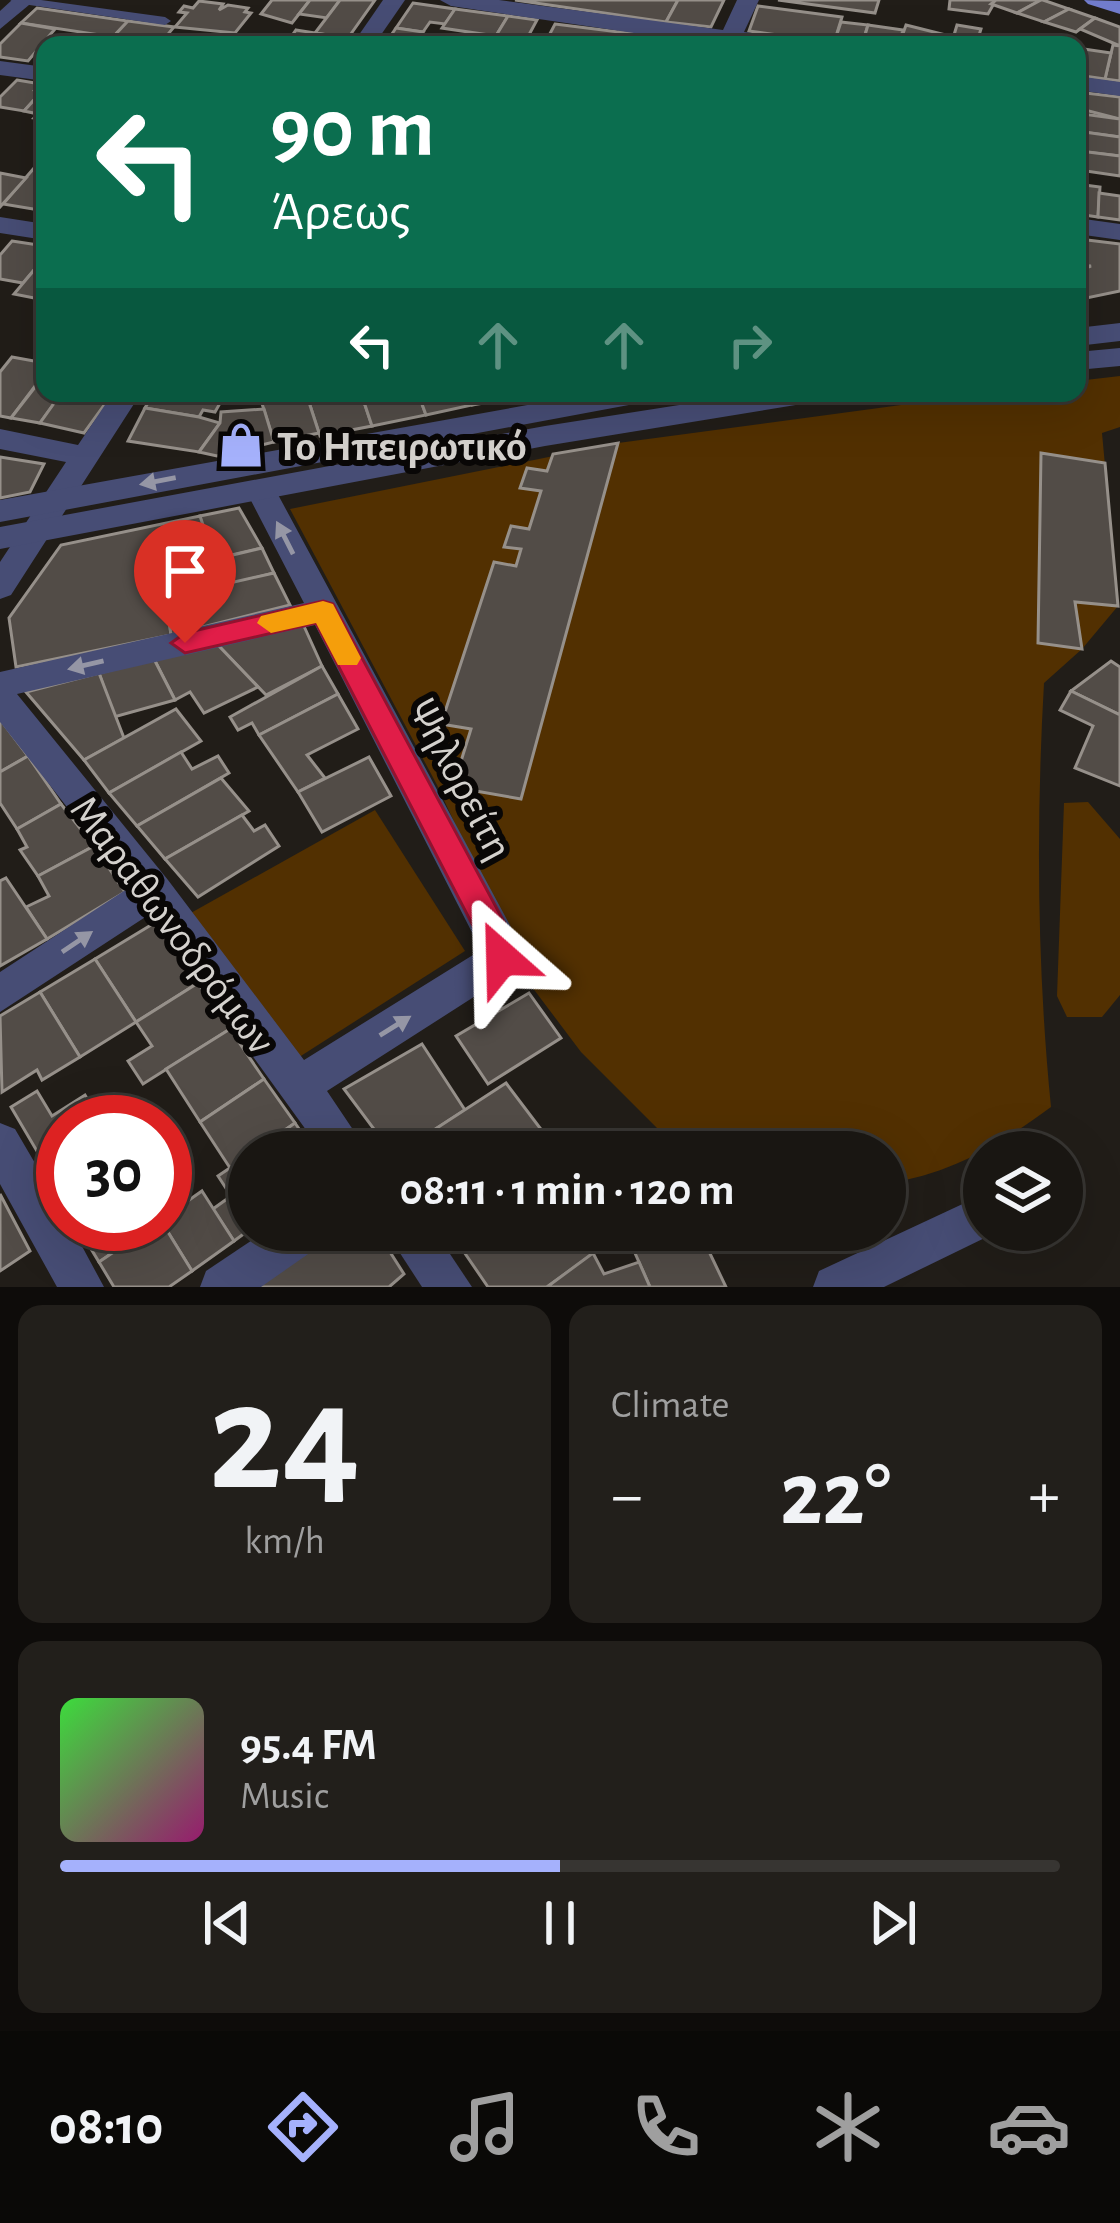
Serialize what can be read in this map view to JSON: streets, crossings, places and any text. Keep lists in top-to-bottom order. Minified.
{"streets":{"street":["Ψηλορείτη","Μαραθωνοδρόμων"]},"crossings":[["Ψηλορείτη","Μαραθωνοδρόμων"]],"places":{"shop":["Το Ηπειρωτικό"]},"page":{"turn":["90 m","Άρεως"],"limit":"30","trip":"08:11 · 1 min · 120 m","tile":[["24","km/h"],"Climate"],"heat":["−","22°","+"],"song":["95.4 FM","Music"],"tabs":"08:10"}}
